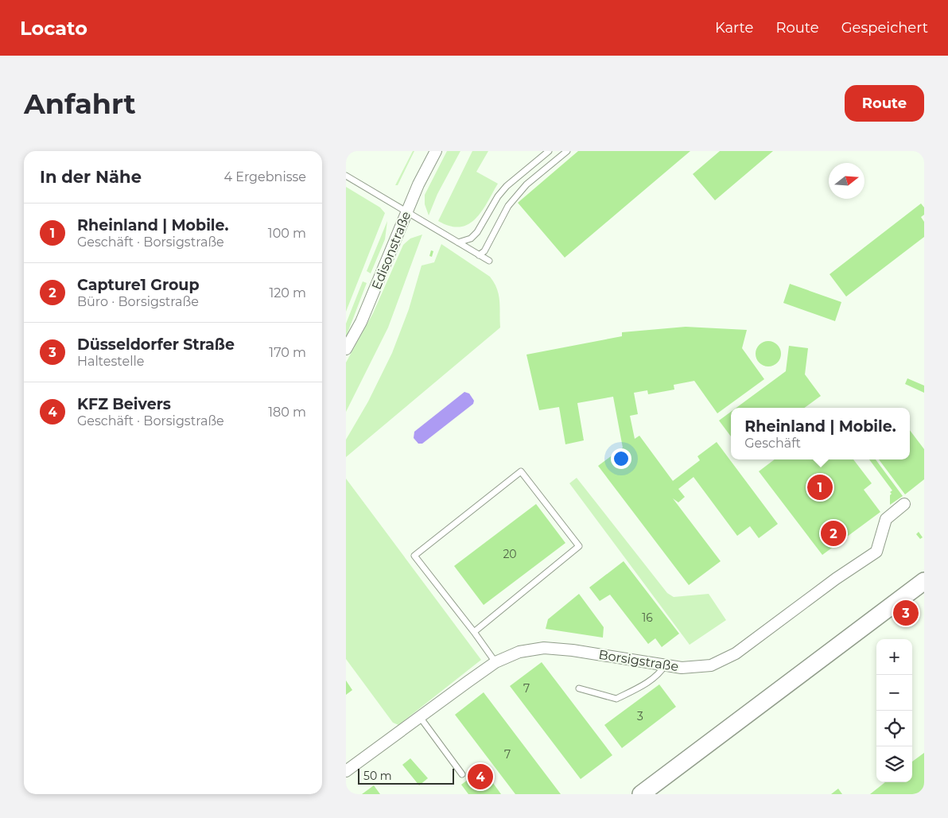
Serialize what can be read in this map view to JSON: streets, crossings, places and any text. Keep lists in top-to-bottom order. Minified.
{"streets":{"street":["Edisonstraße","Borsigstraße"]},"house_numbers":["20","16","7","3","7"],"scale_bar":"50 m","north":"right","page":{"header":"Locato","nav":["Karte","Route","Gespeichert"],"buttons":"Route","title":"Anfahrt","heading":["In der Nähe","4 Ergebnisse"],"list":[{"mark":"1","name":"Rheinland | Mobile.","note":"Geschäft · Borsigstraße","value":"100 m"},{"mark":"2","name":"Capture1 Group","note":"Büro · Borsigstraße","value":"120 m"},{"mark":"3","name":"Düsseldorfer Straße","note":"Haltestelle","value":"170 m"},{"mark":"4","name":"KFZ Beivers","note":"Geschäft · Borsigstraße","value":"180 m"}],"popup":["Rheinland | Mobile.","Geschäft"],"pins":["1","2","3","4"],"map_buttons":["+","−"],"scale":"50 m"}}
